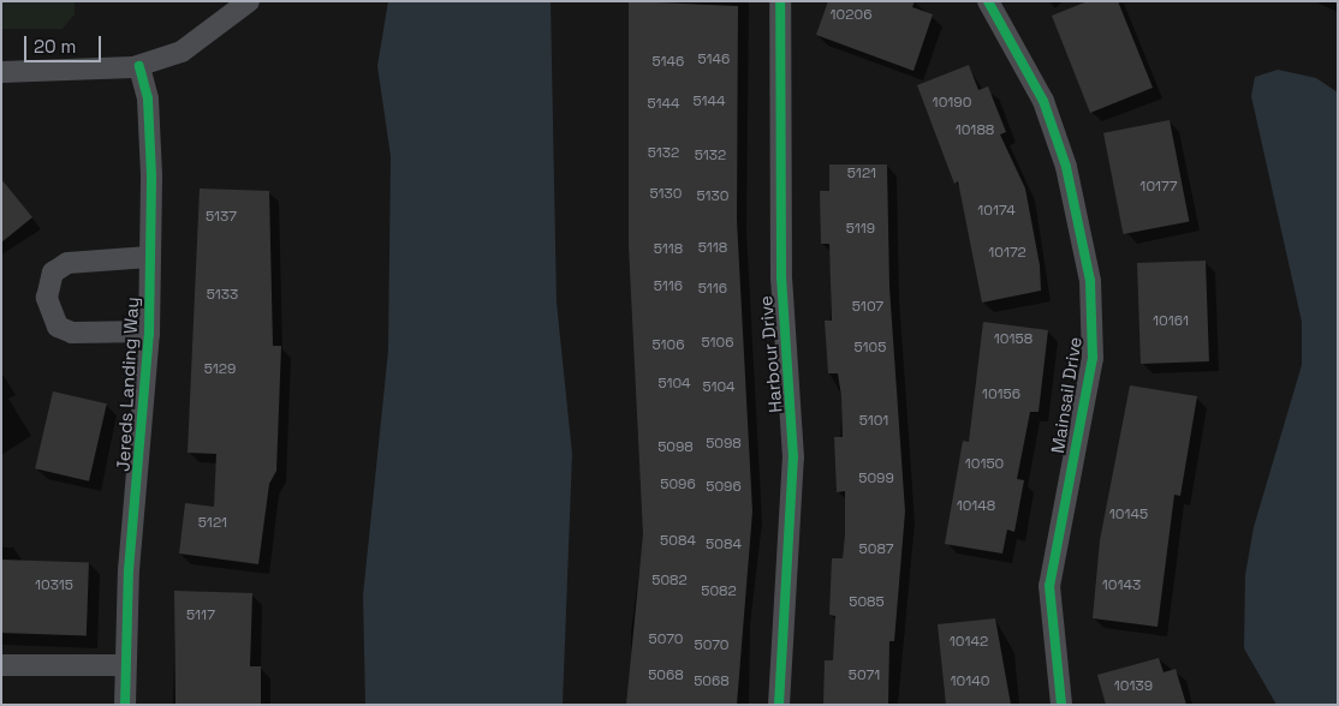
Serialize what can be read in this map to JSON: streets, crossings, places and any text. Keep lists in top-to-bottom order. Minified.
{"streets":{"street":["Harbour Drive","Jereds Landing Way","Mainsail Drive"]},"house_numbers":["10206","5146","5146","5144","10190","5144","10188","5132","5132","5121","10177","5130","5130","10174","5137","5119","5118","5118","10172","5116","5116","5133","5107","10161","10158","5106","5106","5105","5129","5104","5104","10156","5101","5098","5098","10150","5099","5096","5096","10148","10145","5121","5084","5084","5087","5082","10315","10143","5082","5085","5117","5070","10142","5070","5068","5071","5068","10140","10139"],"scale_bar":"20 m"}
